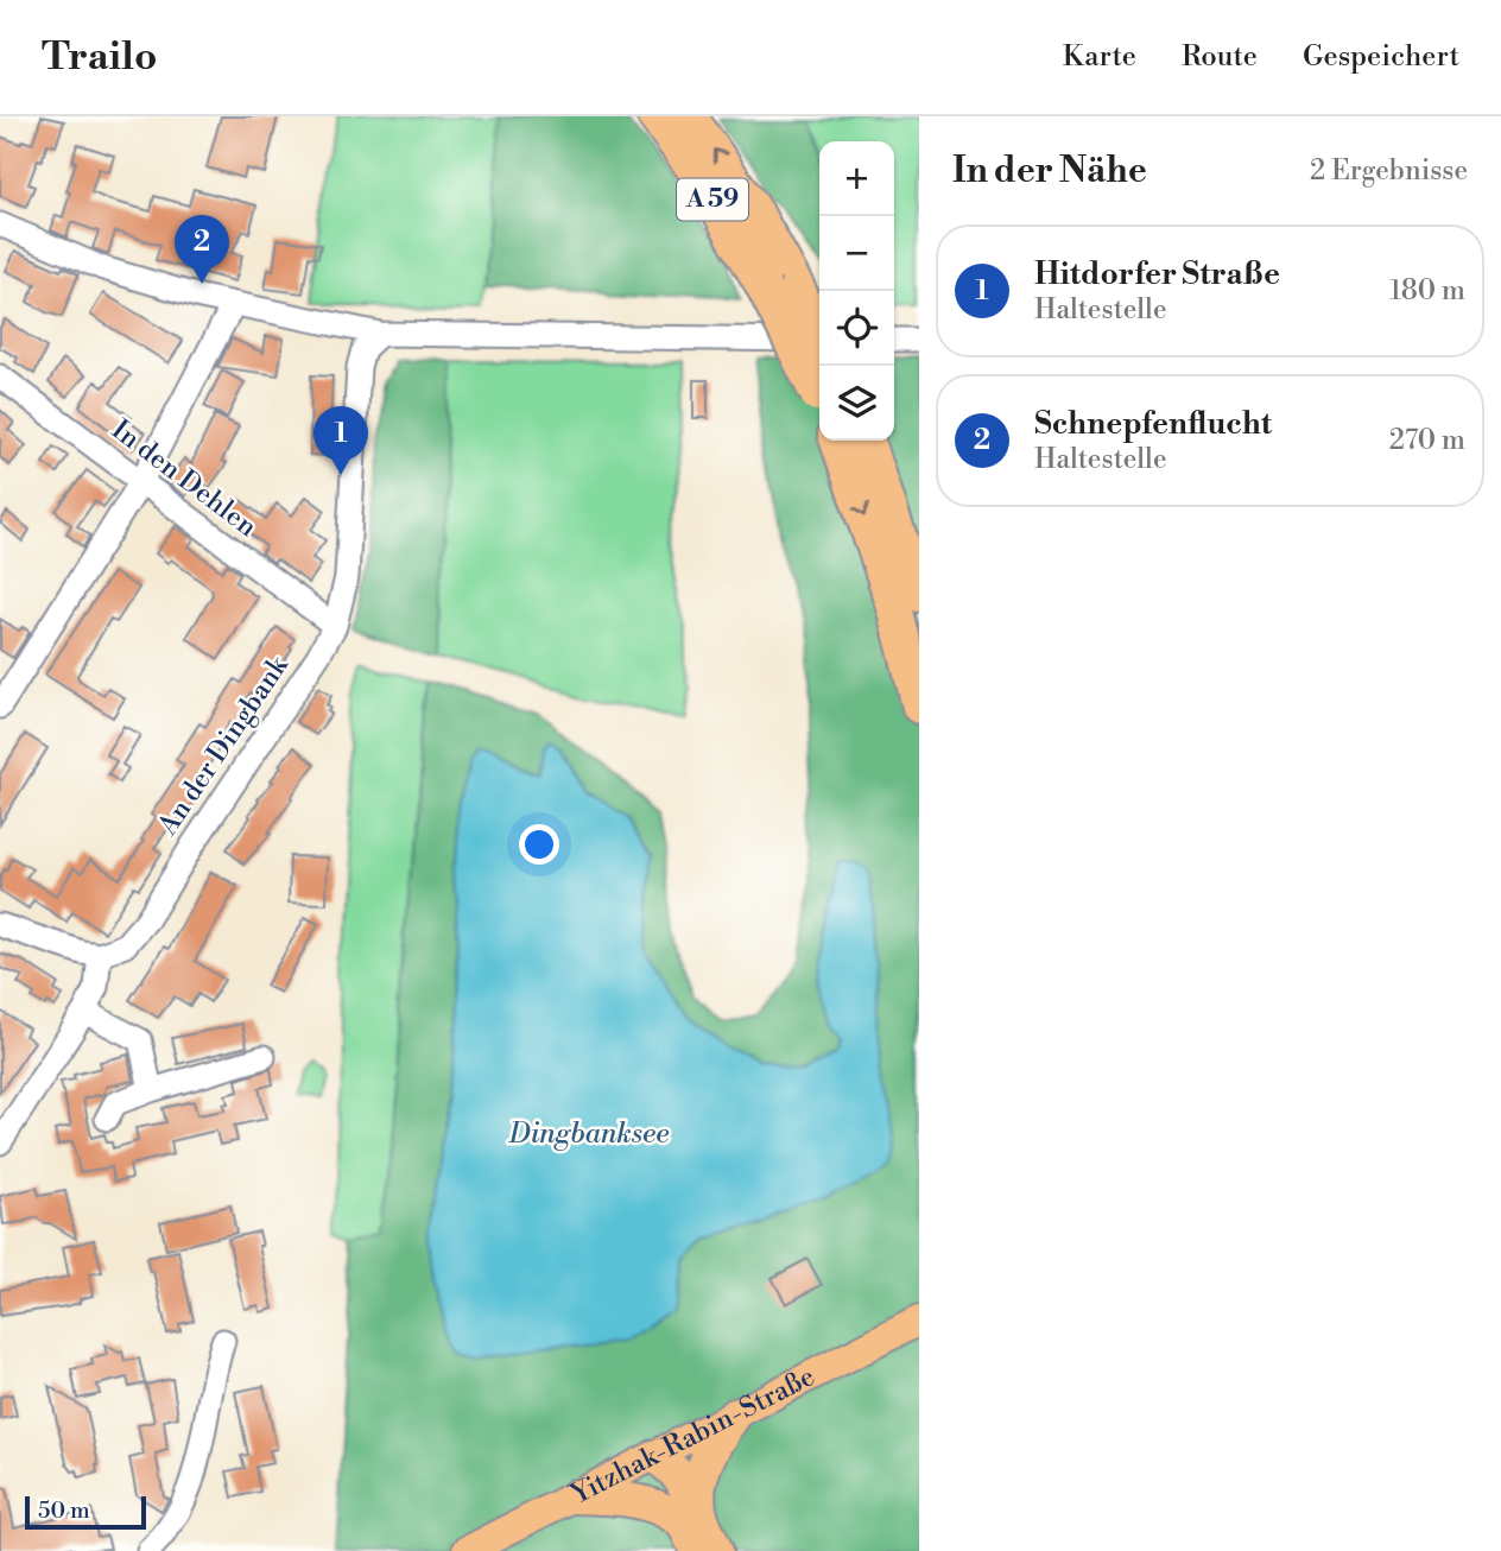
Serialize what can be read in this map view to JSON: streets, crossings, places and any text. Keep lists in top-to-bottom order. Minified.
{"streets":{"highway":["A 59"],"main road":["Yitzhak-Rabin-Straße"],"street":["In den Dehlen","An der Dingbank"]},"crossings":[["In den Dehlen","An der Dingbank"]],"water":["Dingbanksee"],"scale_bar":"50 m","page":{"header":"Trailo","nav":["Karte","Route","Gespeichert"],"heading":["In der Nähe","2 Ergebnisse"],"map_buttons":["+","−"],"pins":["2","1"],"list":[{"mark":"1","name":"Hitdorfer Straße","note":"Haltestelle","value":"180 m"},{"mark":"2","name":"Schnepfenflucht","note":"Haltestelle","value":"270 m"}],"scale":"50 m"}}
